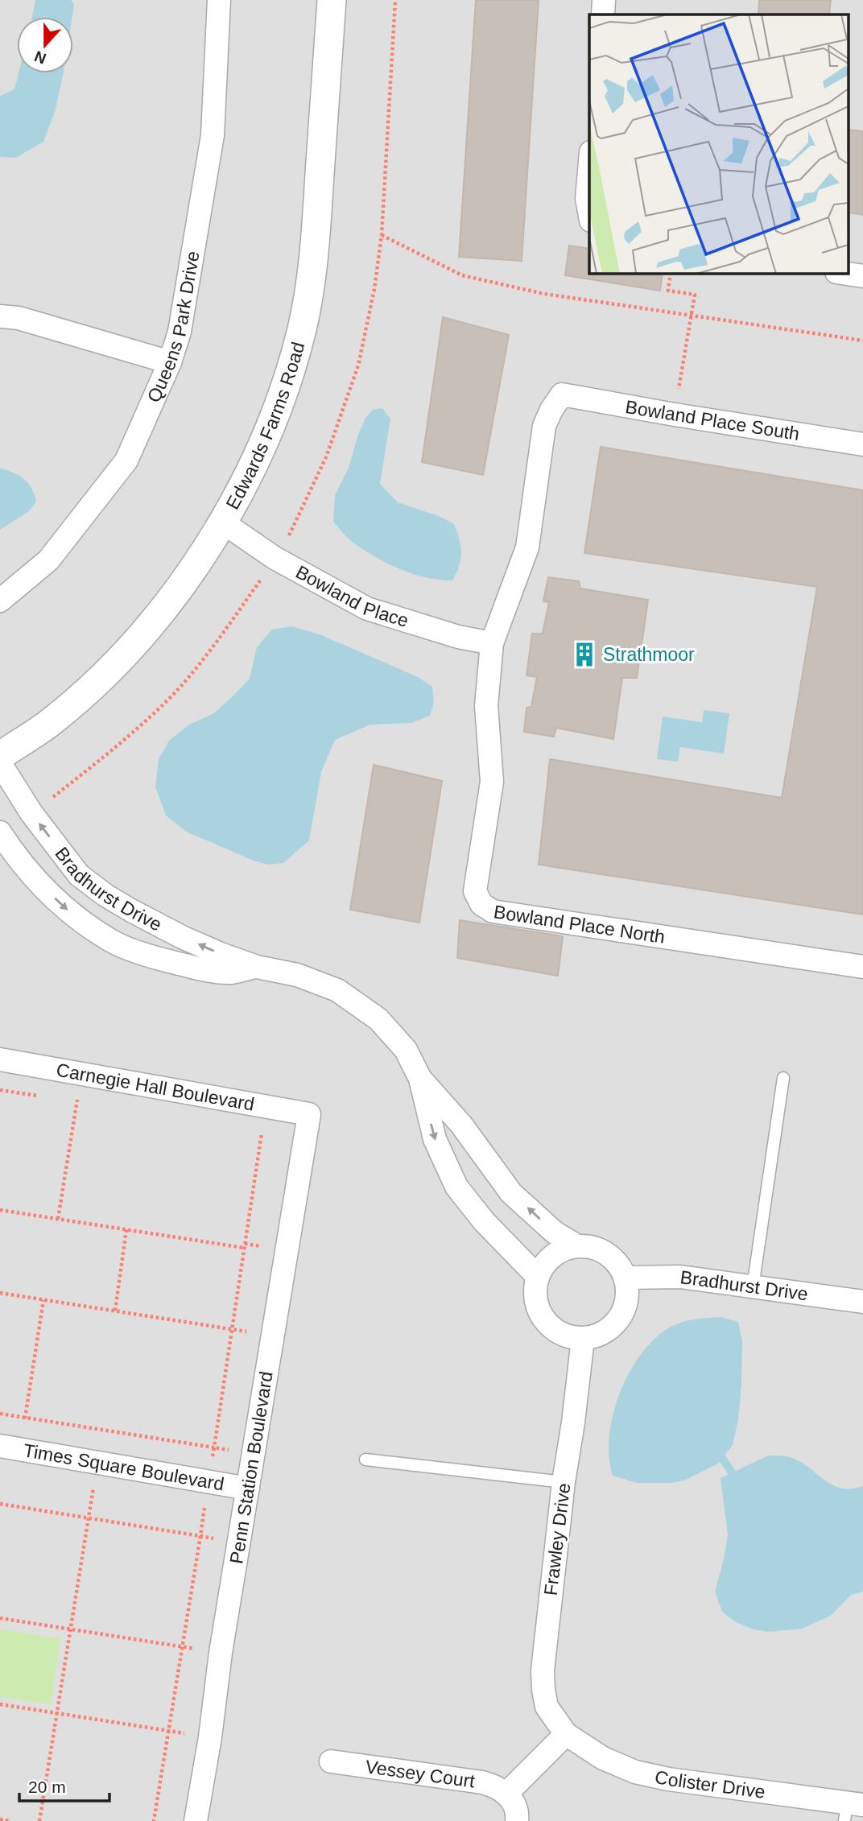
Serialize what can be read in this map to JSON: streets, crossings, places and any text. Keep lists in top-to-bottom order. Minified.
{"streets":{"street":["Queens Park Drive","Bowland Place South","Edwards Farms Road","Bowland Place","Bradhurst Drive","Bowland Place North","Carnegie Hall Boulevard","Times Square Boulevard","Penn Station Boulevard","Frawley Drive","Vessey Court","Colister Drive"]},"crossings":[["Bowland Place South","Bowland Place North"],["Edwards Farms Road","Bowland Place"],["Bowland Place","Bowland Place North"],["Bradhurst Drive","Frawley Drive"],["Carnegie Hall Boulevard","Penn Station Boulevard"],["Times Square Boulevard","Penn Station Boulevard"],["Frawley Drive","Colister Drive"]],"places":{"building":["Strathmoor"]},"scale_bar":"20 m","north":"bottom"}
